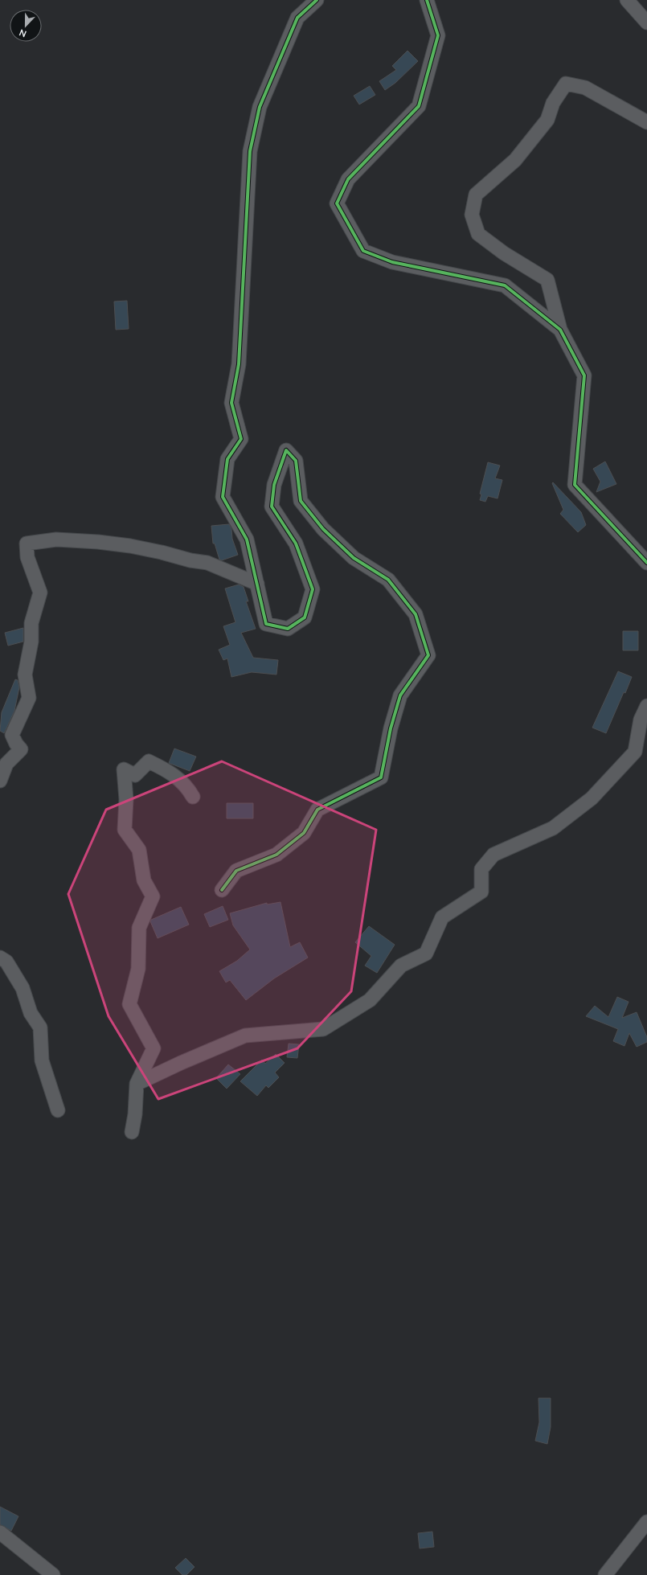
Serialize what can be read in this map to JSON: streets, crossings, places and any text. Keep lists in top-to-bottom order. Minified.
{"north":"bottom"}
